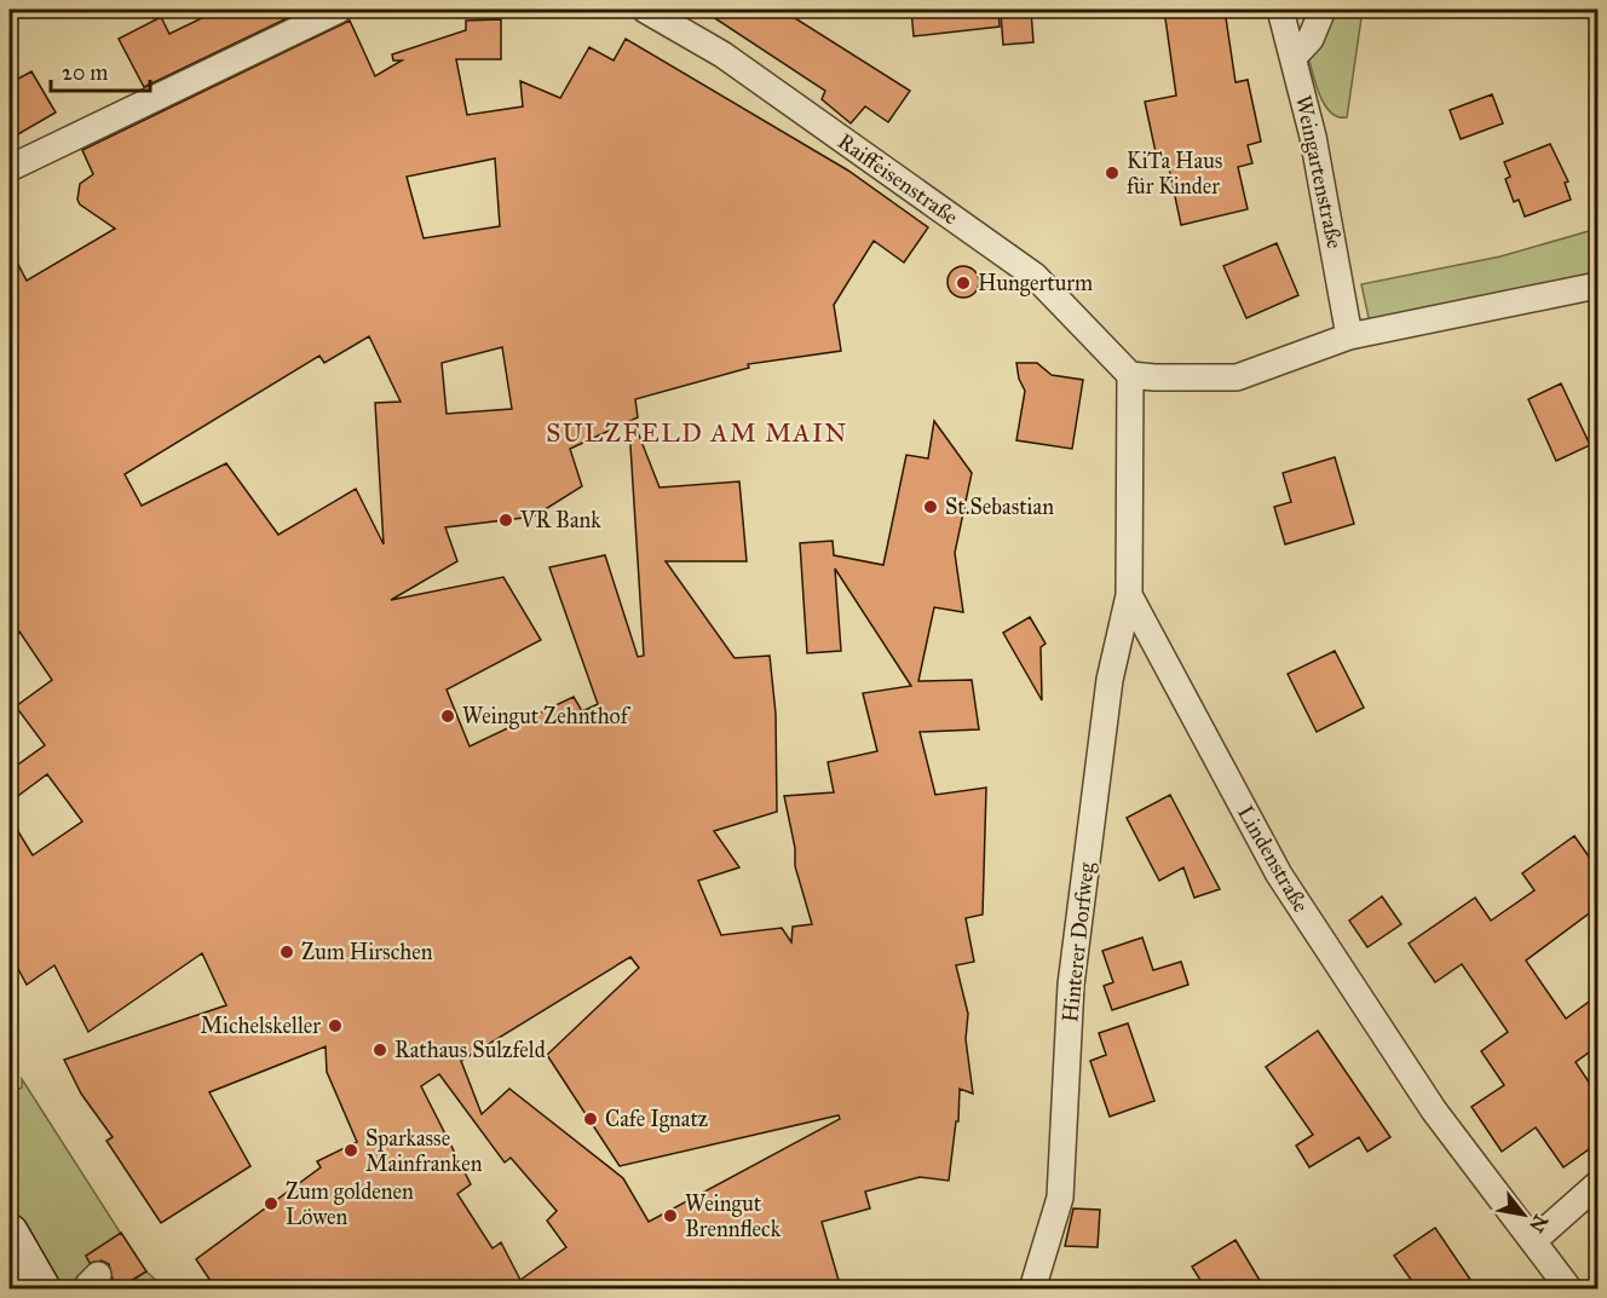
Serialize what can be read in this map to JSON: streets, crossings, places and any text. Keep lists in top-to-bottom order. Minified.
{"streets":{"street":["Weingartenstraße","Raiffeisenstraße","Lindenstraße","Hinterer Dorfweg"]},"crossings":[["Raiffeisenstraße","Lindenstraße"],["Lindenstraße","Hinterer Dorfweg"]],"districts":["SULZFELD AM MAIN"],"places":["KiTa Haus für Kinder","Hungerturm","St.Sebastian","VR Bank","Weingut Zehnthof","Zum Hirschen","Michelskeller","Rathaus Sulzfeld","Cafe Ignatz","Sparkasse Mainfranken","Zum goldenen Löwen","Weingut Brennfleck"],"scale_bar":"20 m","north":"bottom right"}
